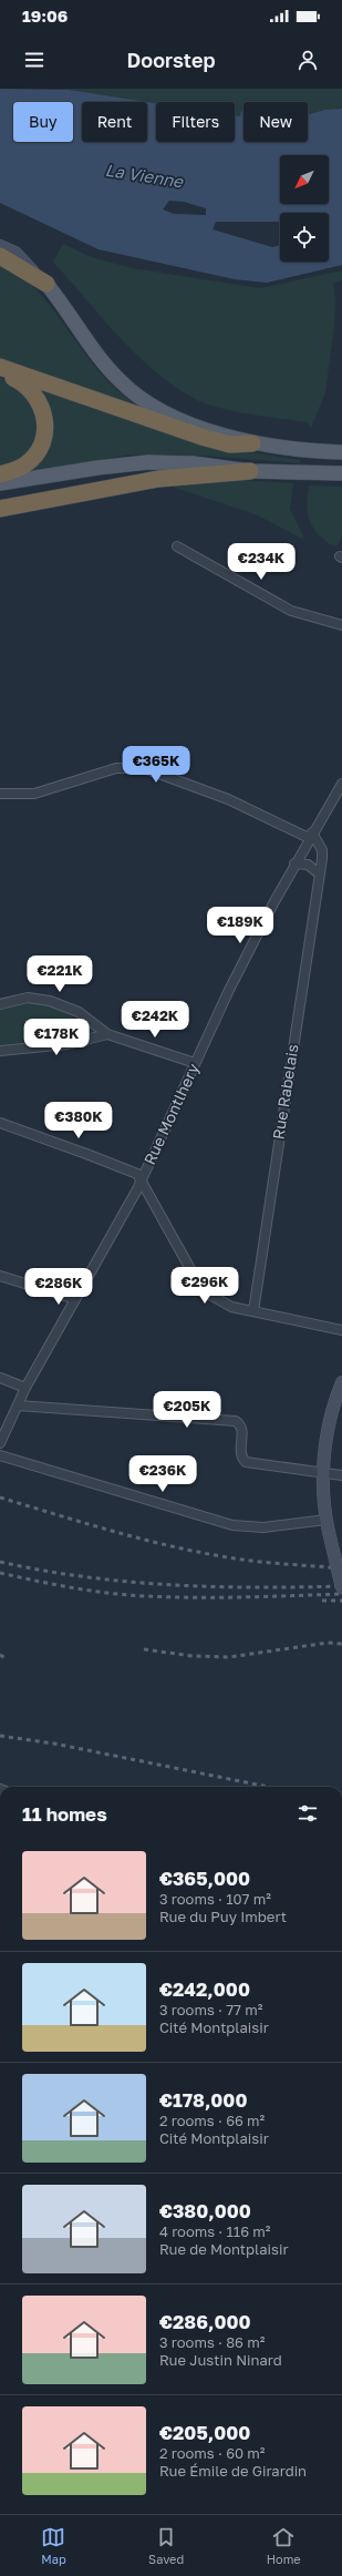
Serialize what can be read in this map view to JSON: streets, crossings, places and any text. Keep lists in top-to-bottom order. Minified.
{"streets":{"street":["Rue Rabelais","Rue Montlhery"]},"crossings":[["Rue Rabelais","Rue Montlhery"]],"water":["La Vienne"],"north":"bottom left","page":{"status":"19:06","header":"Doorstep","chip":["Buy","Rent","Filters","New"],"price":["€234K","€365K","€189K","€221K","€242K","€178K","€380K","€296K","€286K","€205K","€236K"],"heading":"11 homes","list":[{"name":"€365,000","note":"3 rooms · 107 m² · Rue du Puy Imbert"},{"name":"€242,000","note":"3 rooms · 77 m² · Cité Montplaisir"},{"name":"€178,000","note":"2 rooms · 66 m² · Cité Montplaisir"},{"name":"€380,000","note":"4 rooms · 116 m² · Rue de Montplaisir"},{"name":"€286,000","note":"3 rooms · 86 m² · Rue Justin Ninard"},{"name":"€205,000","note":"2 rooms · 60 m² · Rue Émile de Girardin"}],"tabs":["Map","Saved","Home"]}}
